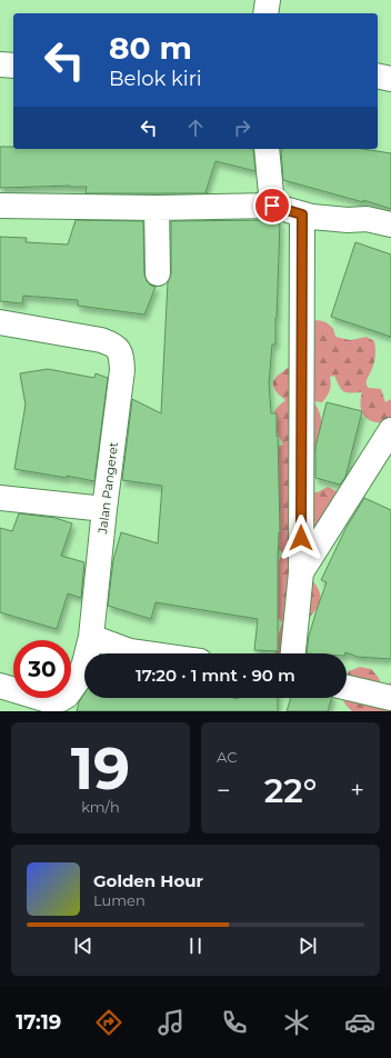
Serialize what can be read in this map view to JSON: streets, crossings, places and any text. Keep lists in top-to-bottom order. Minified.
{"streets":{"street":["Jalan Pangeret"]},"page":{"turn":["80 m","Belok kiri"],"limit":"30","trip":"17:20 · 1 mnt · 90 m","tile":[["19","km/h"],"AC"],"heat":["−","22°","+"],"song":["Golden Hour","Lumen"],"tabs":"17:19"}}
